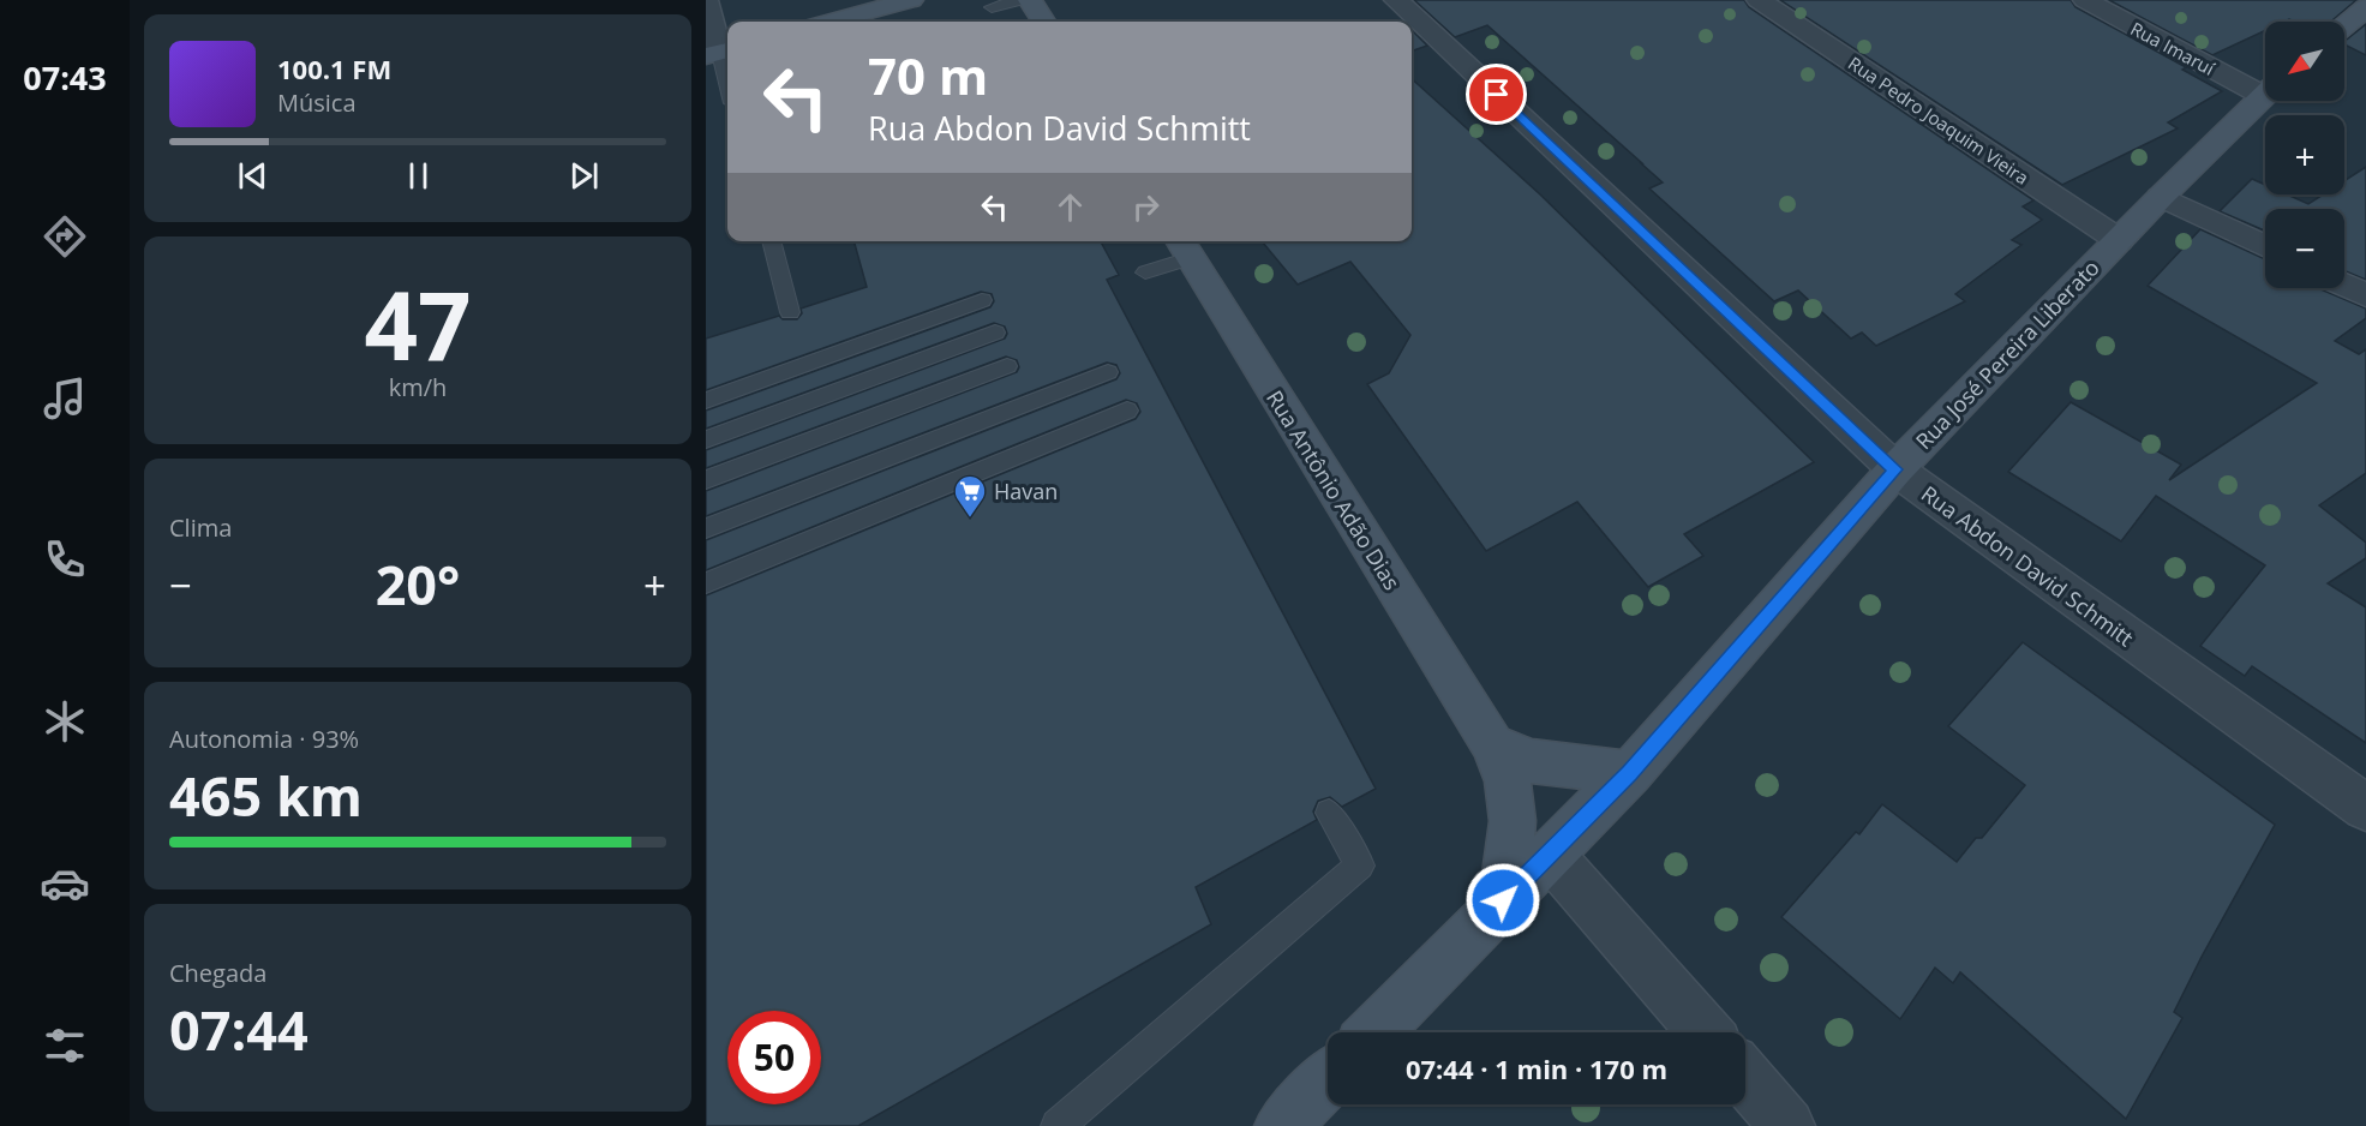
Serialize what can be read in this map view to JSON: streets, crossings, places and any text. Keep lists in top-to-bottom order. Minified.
{"streets":{"main road":["Rua José Pereira Liberato","Rua Antônio Adão Dias"],"street":["Rua Imaruí","Rua Pedro Joaquim Vieira","Rua Abdon David Schmitt"]},"crossings":[["Rua Pedro Joaquim Vieira","Rua José Pereira Liberato"],["Rua José Pereira Liberato","Rua Antônio Adão Dias"],["Rua José Pereira Liberato","Rua Abdon David Schmitt"]],"places":{"supermarket":["Havan"]},"north":"bottom left","page":{"tabs":"07:43","map_buttons":["+","−"],"turn":["70 m","Rua Abdon David Schmitt"],"song":["100.1 FM","Música"],"tile":[["47","km/h"],"Clima",["Autonomia · 93%","465 km"],["Chegada","07:44"]],"heat":["−","20°","+"],"limit":"50","trip":"07:44 · 1 min · 170 m"}}
